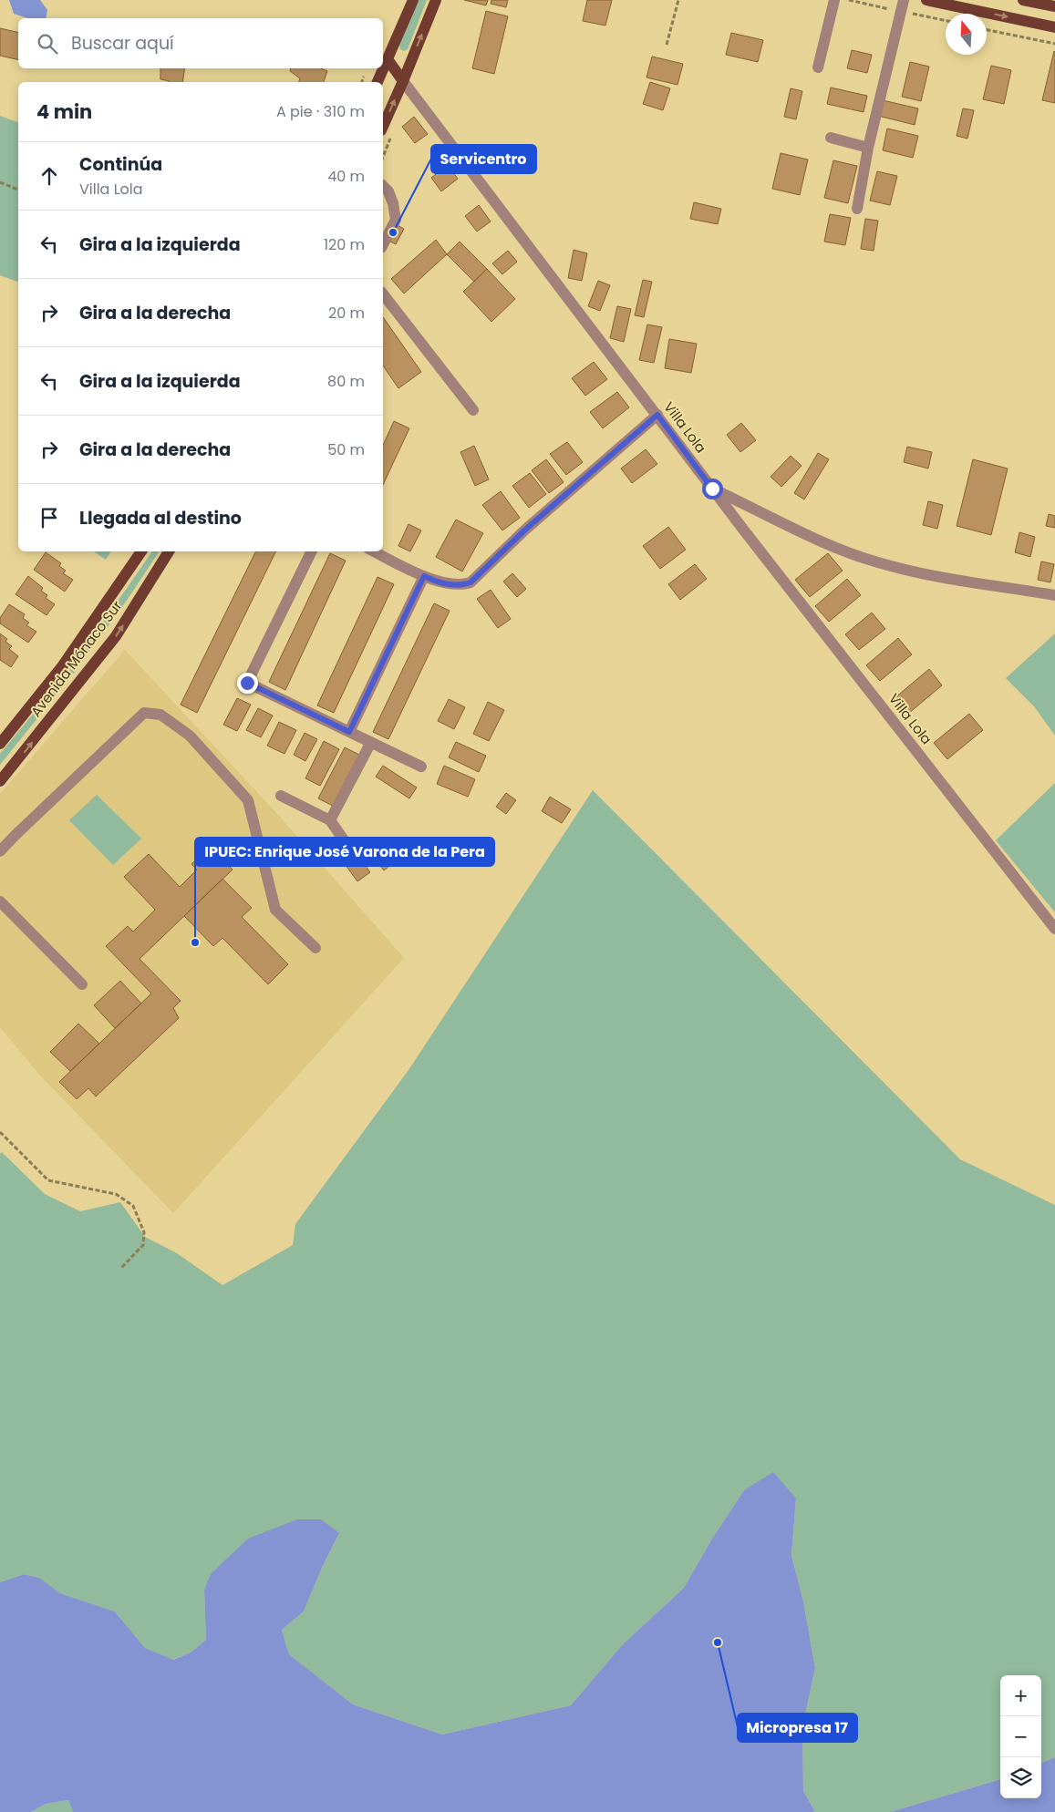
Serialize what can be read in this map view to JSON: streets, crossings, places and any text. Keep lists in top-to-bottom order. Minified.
{"streets":{"main road":["Avenida Mónaco Sur"],"street":["Villa Lola"]},"places":["Servicentro","IPUEC: Enrique José Varona de la Pera","Micropresa 17"],"north":"top","page":{"search":"Buscar aquí","heading":["4 min","A pie · 310 m"],"list":[["Continúa","Villa Lola","40 m"],["Gira a la izquierda","120 m"],["Gira a la derecha","20 m"],["Gira a la izquierda","80 m"],["Gira a la derecha","50 m"],"Llegada al destino"],"map_buttons":["+","−"]}}
